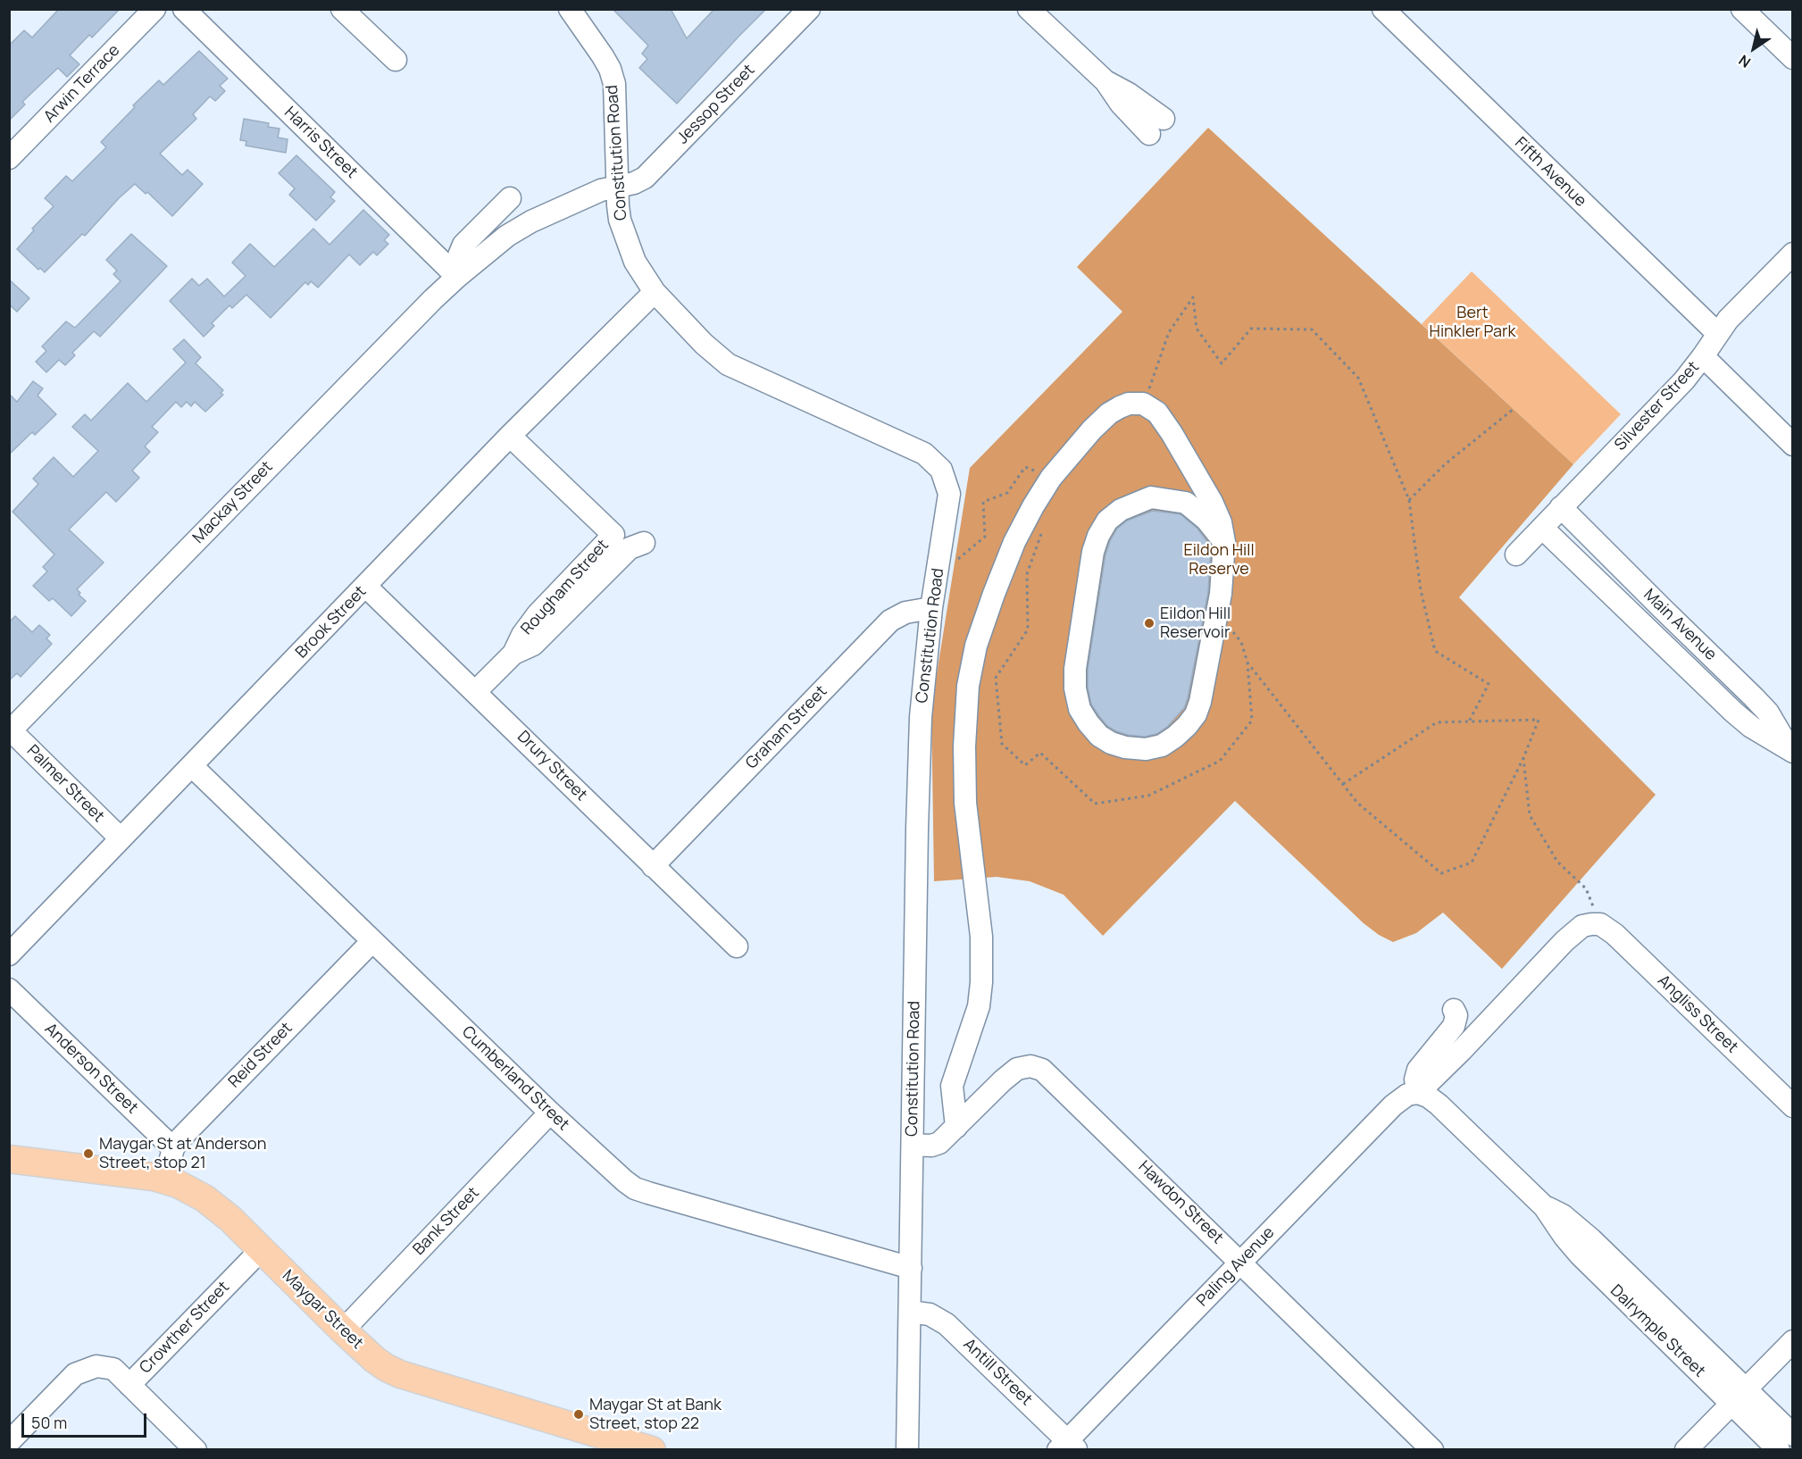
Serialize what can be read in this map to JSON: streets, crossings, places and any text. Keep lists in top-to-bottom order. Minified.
{"streets":{"main road":["Maygar Street"],"street":["Arwin Terrace","Jessop Street","Harris Street","Constitution Road","Fifth Avenue","Silvester Street","Mackay Street","Rougham Street","Brook Street","Main Avenue","Graham Street","Drury Street","Palmer Street","Angliss Street","Reid Street","Anderson Street","Cumberland Street","Hawdon Street","Bank Street","Paling Avenue","Crowther Street","Dalrymple Street","Antill Street"]},"crossings":[["Jessop Street","Constitution Road"],["Jessop Street","Mackay Street"],["Harris Street","Mackay Street"],["Constitution Road","Mackay Street"],["Constitution Road","Brook Street"],["Constitution Road","Graham Street"],["Constitution Road","Cumberland Street"],["Constitution Road","Hawdon Street"],["Constitution Road","Antill Street"],["Fifth Avenue","Silvester Street"],["Silvester Street","Main Avenue"],["Mackay Street","Palmer Street"],["Rougham Street","Brook Street"],["Rougham Street","Drury Street"],["Brook Street","Drury Street"],["Brook Street","Palmer Street"],["Brook Street","Cumberland Street"],["Graham Street","Drury Street"],["Angliss Street","Paling Avenue"],["Reid Street","Anderson Street"],["Reid Street","Cumberland Street"],["Reid Street","Maygar Street"],["Cumberland Street","Bank Street"],["Hawdon Street","Paling Avenue"],["Bank Street","Maygar Street"],["Paling Avenue","Dalrymple Street"],["Paling Avenue","Antill Street"],["Maygar Street","Crowther Street"]],"parks":["Bert Hinkler Park","Eildon Hill Reserve"],"places":["Eildon Hill Reservoir","Maygar St at Anderson Street, stop 21","Maygar St at Bank Street, stop 22"],"scale_bar":"50 m","north":"bottom left"}
